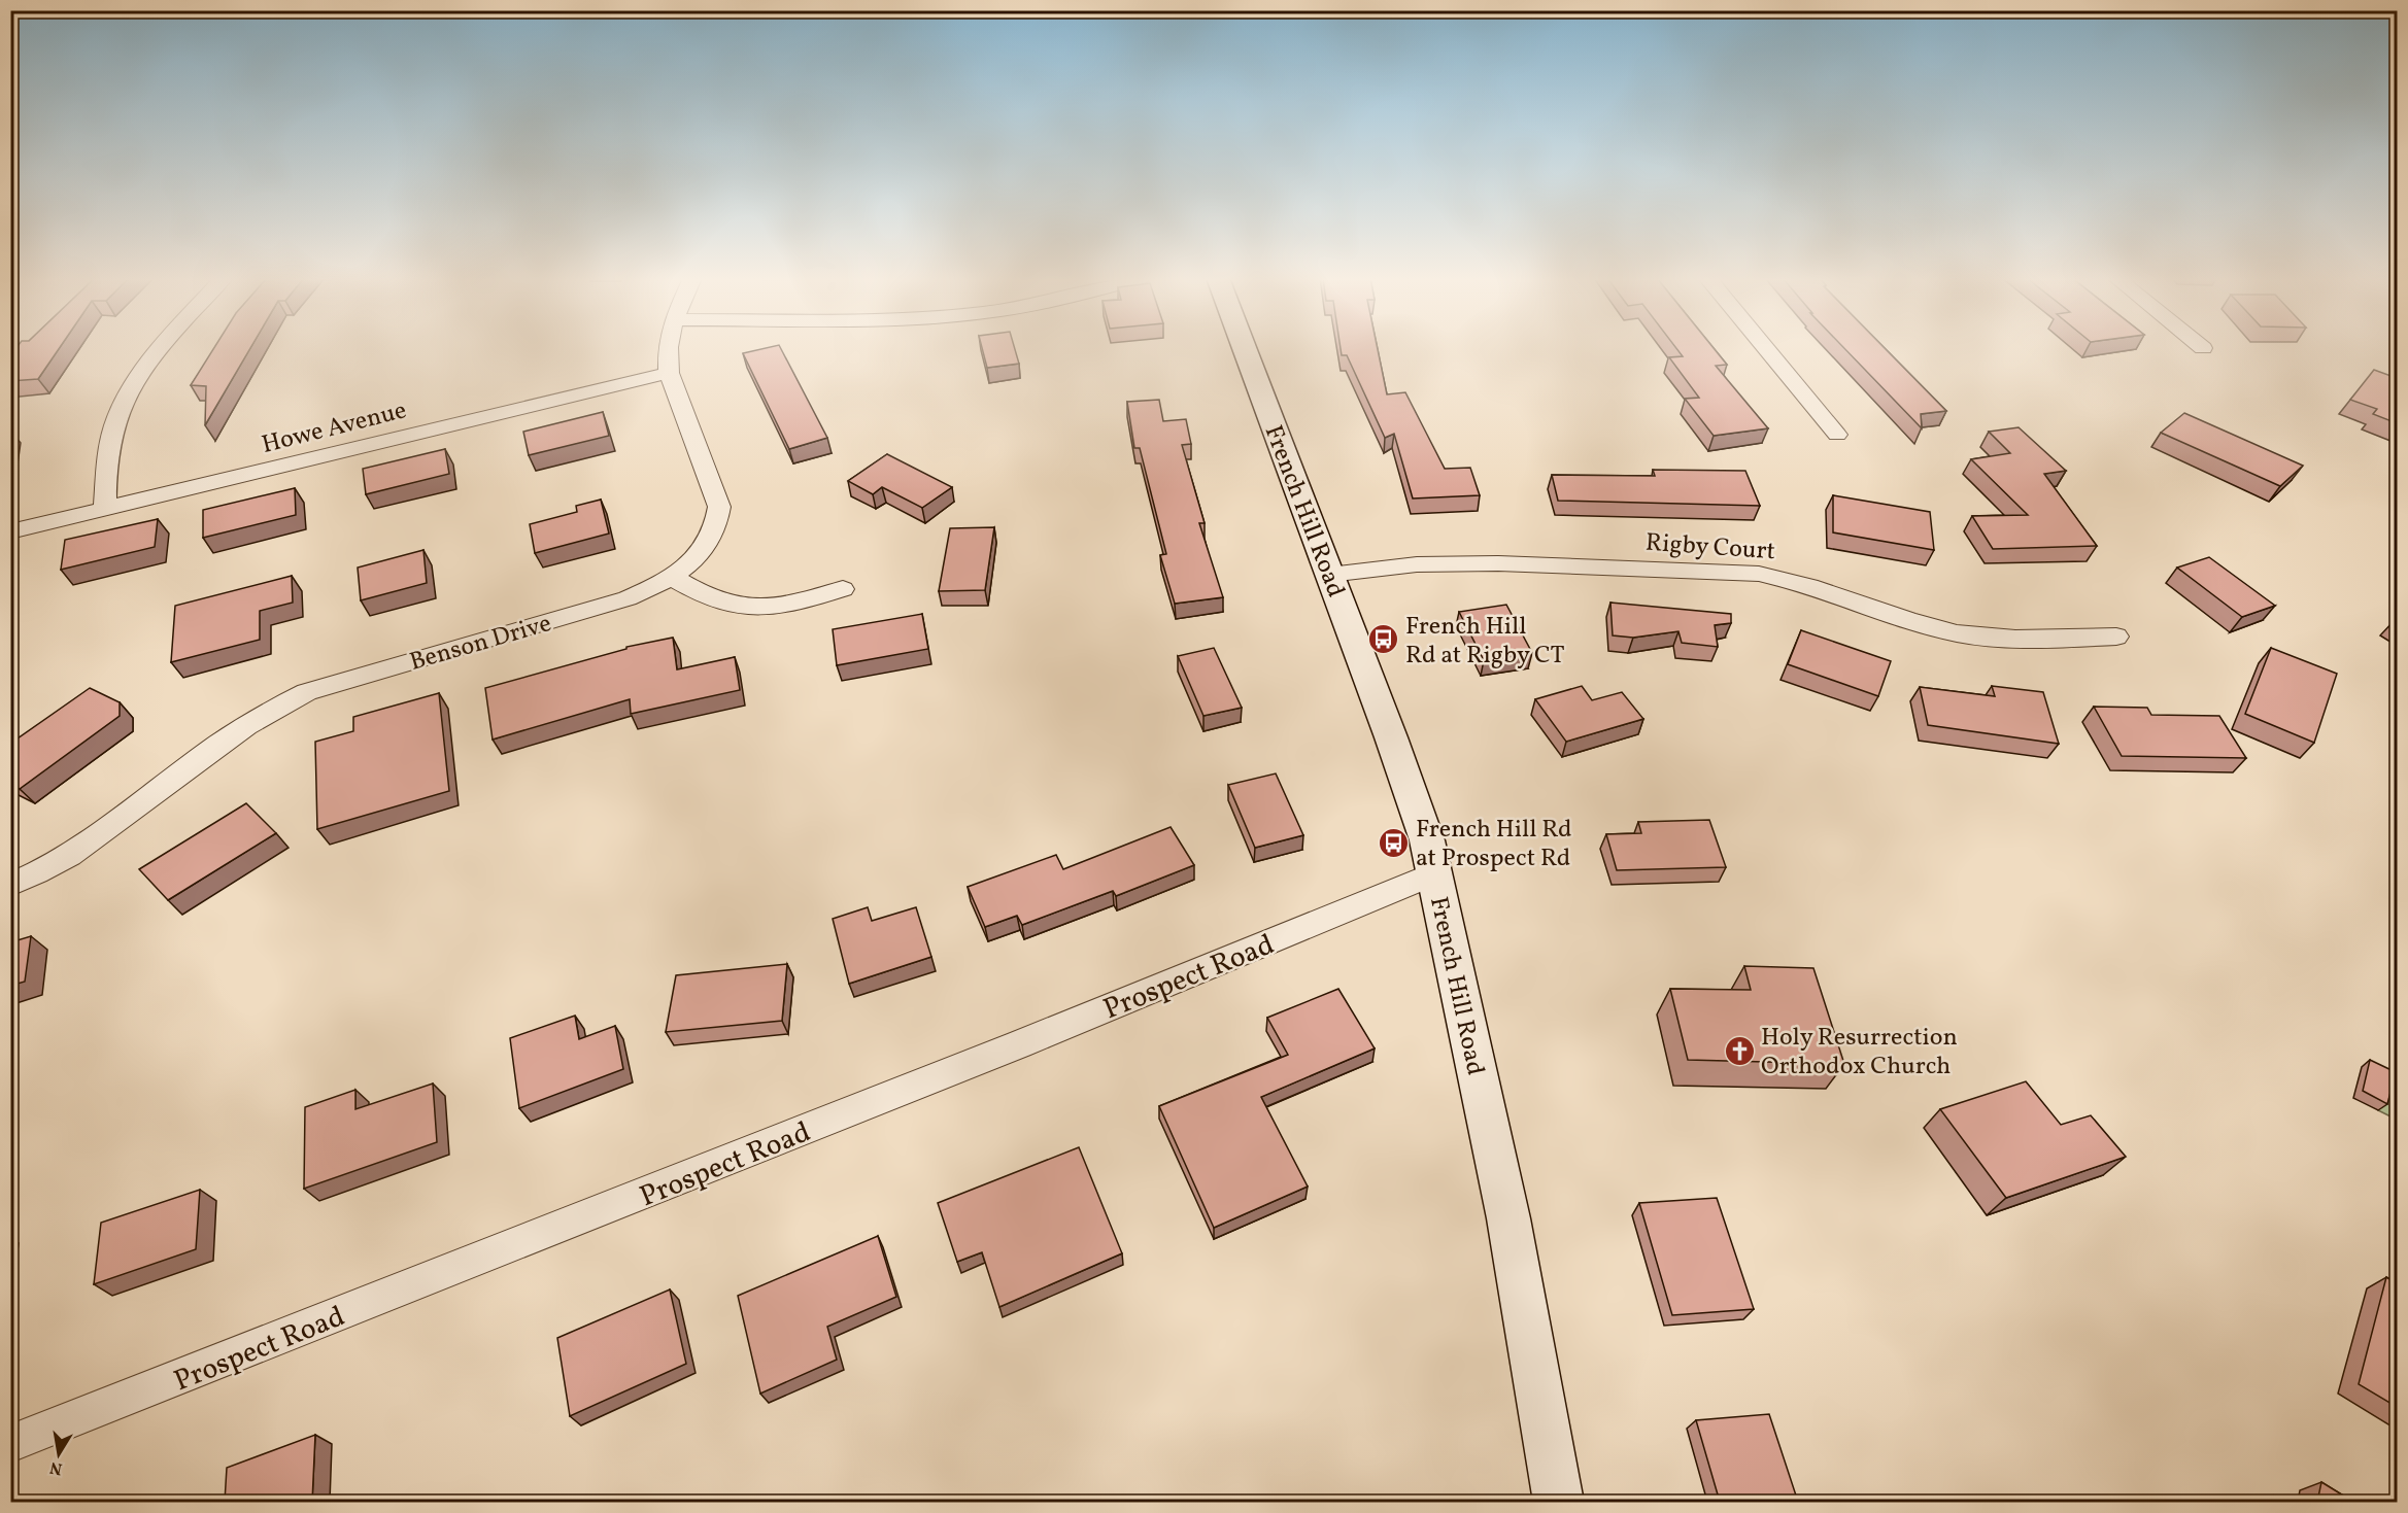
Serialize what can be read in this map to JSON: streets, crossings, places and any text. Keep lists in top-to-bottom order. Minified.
{"streets":{"main road":["French Hill Road"],"street":["Howe Avenue","Rigby Court","Benson Drive","Prospect Road"]},"crossings":[["Howe Avenue","Benson Drive"],["French Hill Road","Rigby Court"],["French Hill Road","Prospect Road"]],"places":{"bus stop":["French Hill Rd at Rigby CT","French Hill Rd at Prospect Rd"],"church":["Holy Resurrection Orthodox Church"]},"north":"bottom"}
